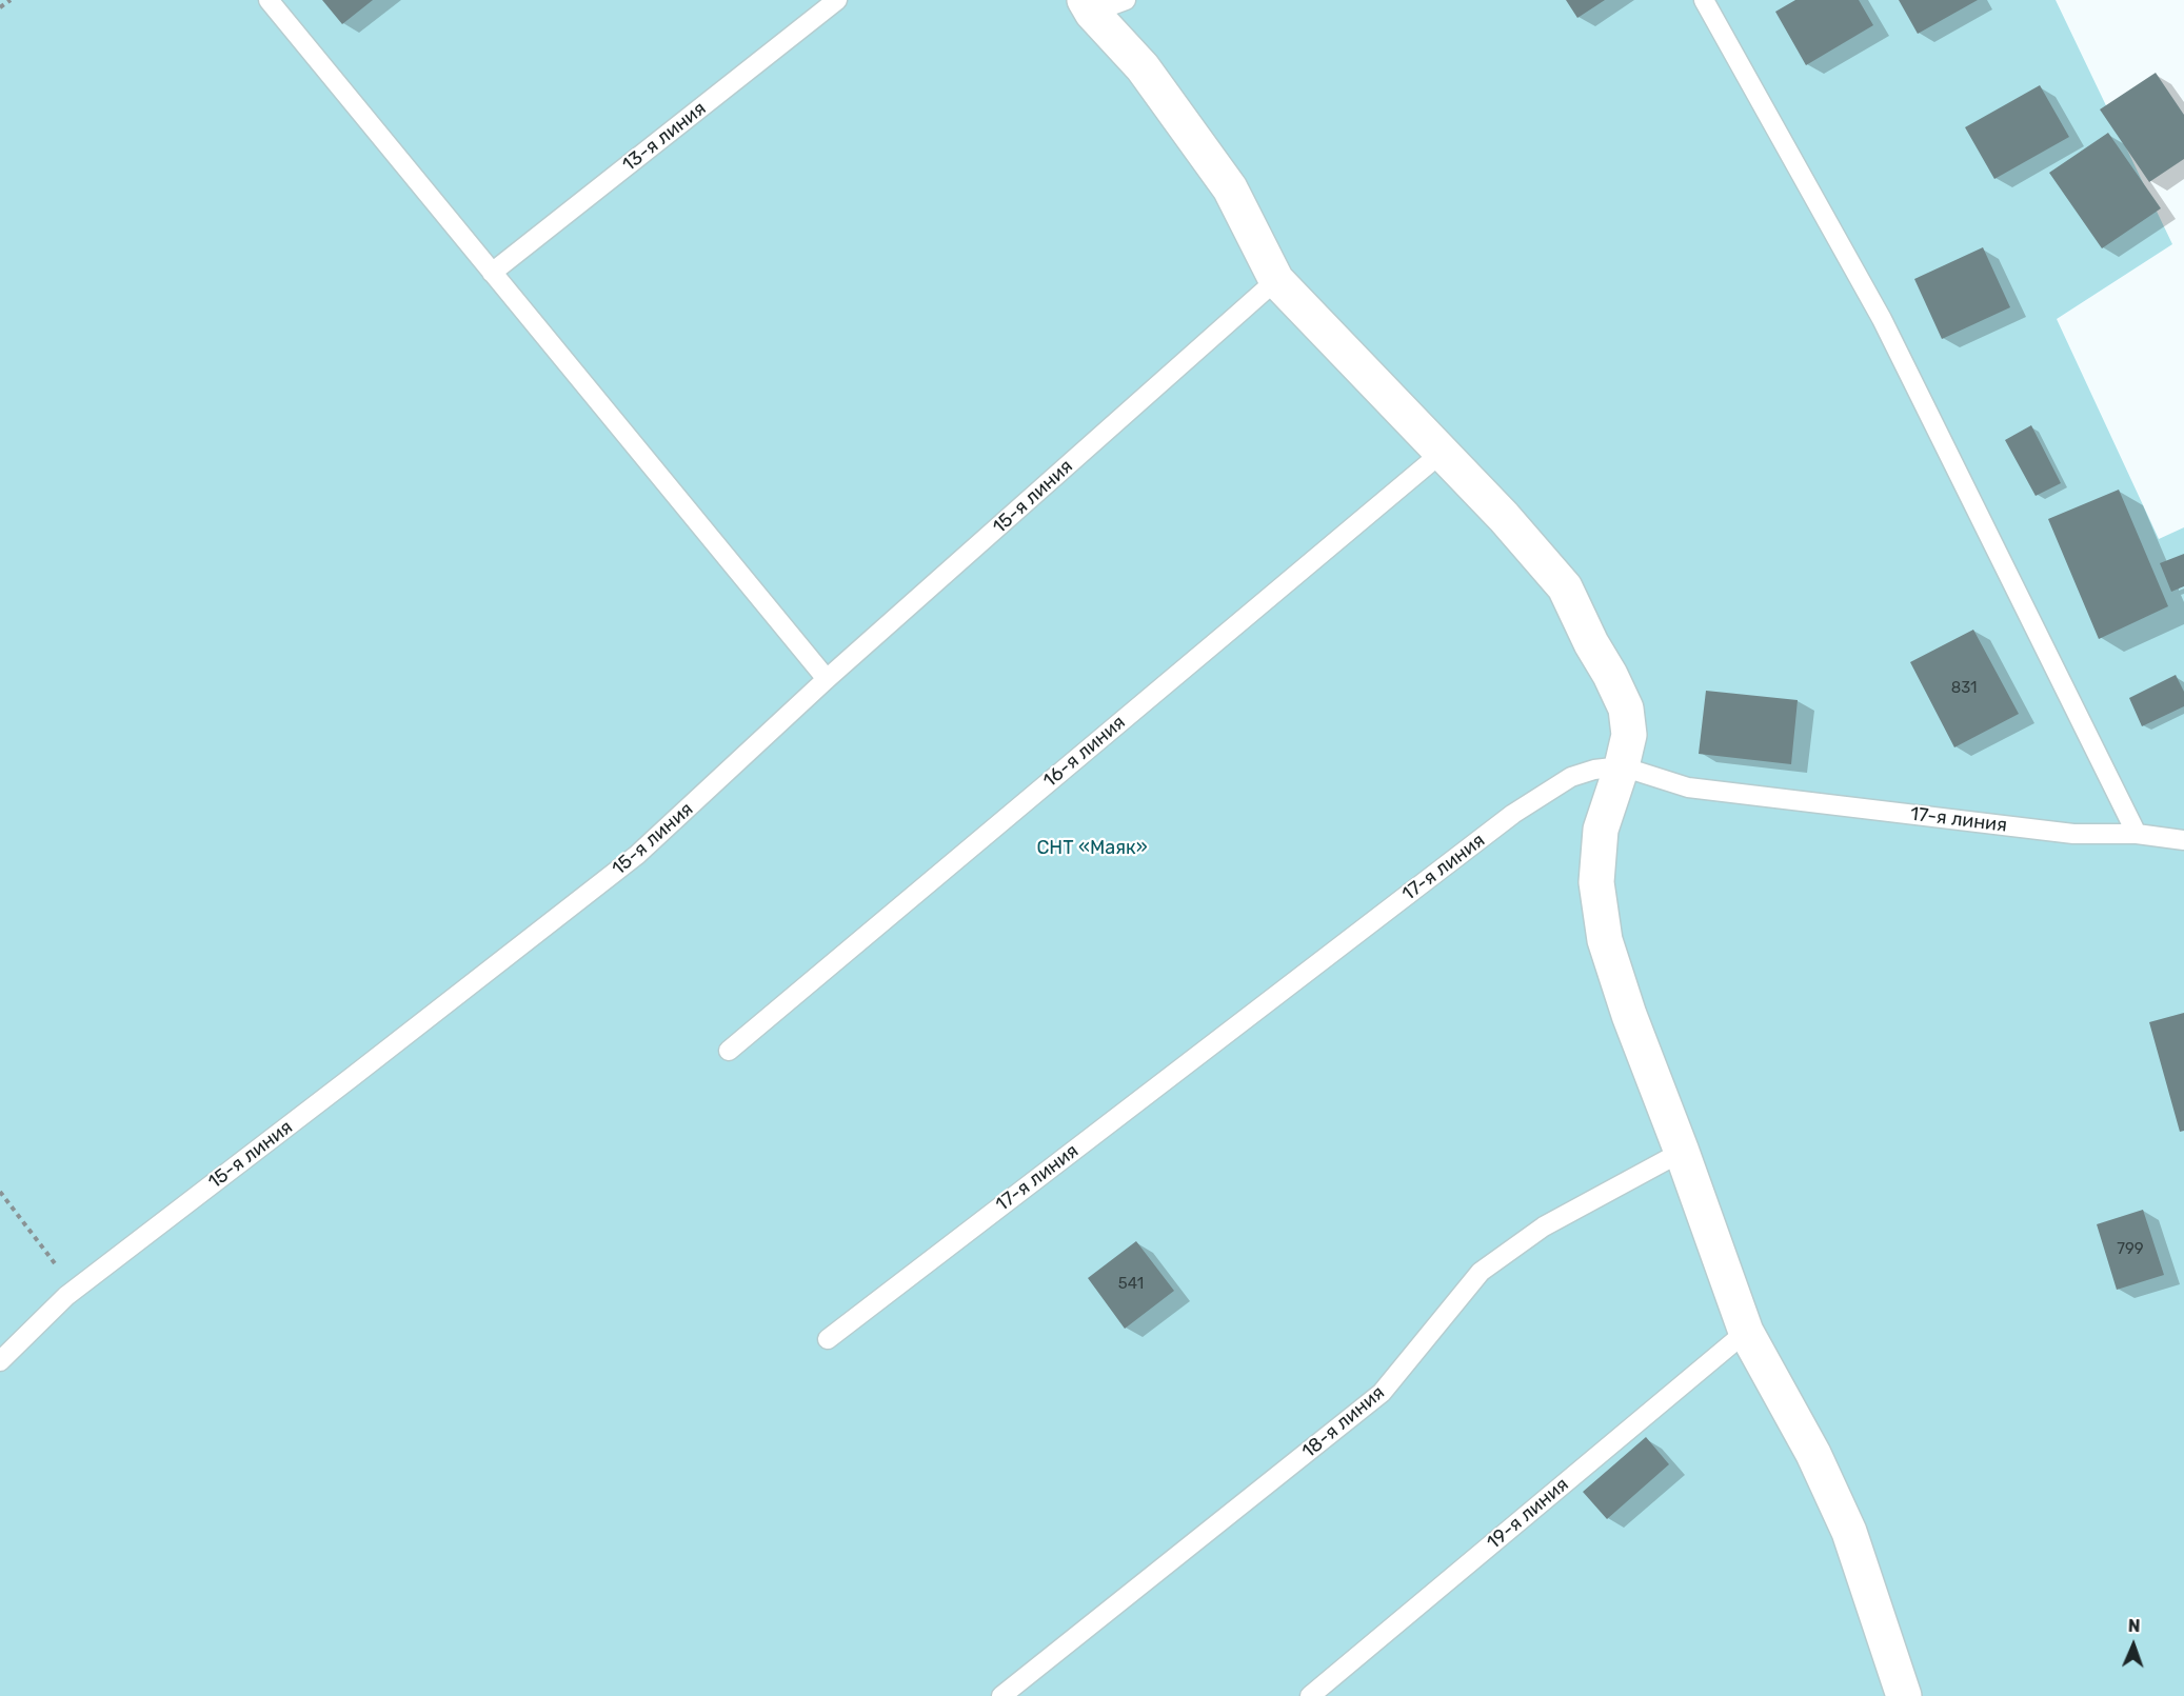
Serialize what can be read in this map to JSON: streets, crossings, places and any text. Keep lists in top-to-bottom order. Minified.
{"streets":{"lane":["13-я линия","15-я линия","16-я линия","17-я линия","18-я линия","19-я линия"]},"parks":["СНТ «Маяк»"],"house_numbers":["831","799","541"],"north":"top"}
